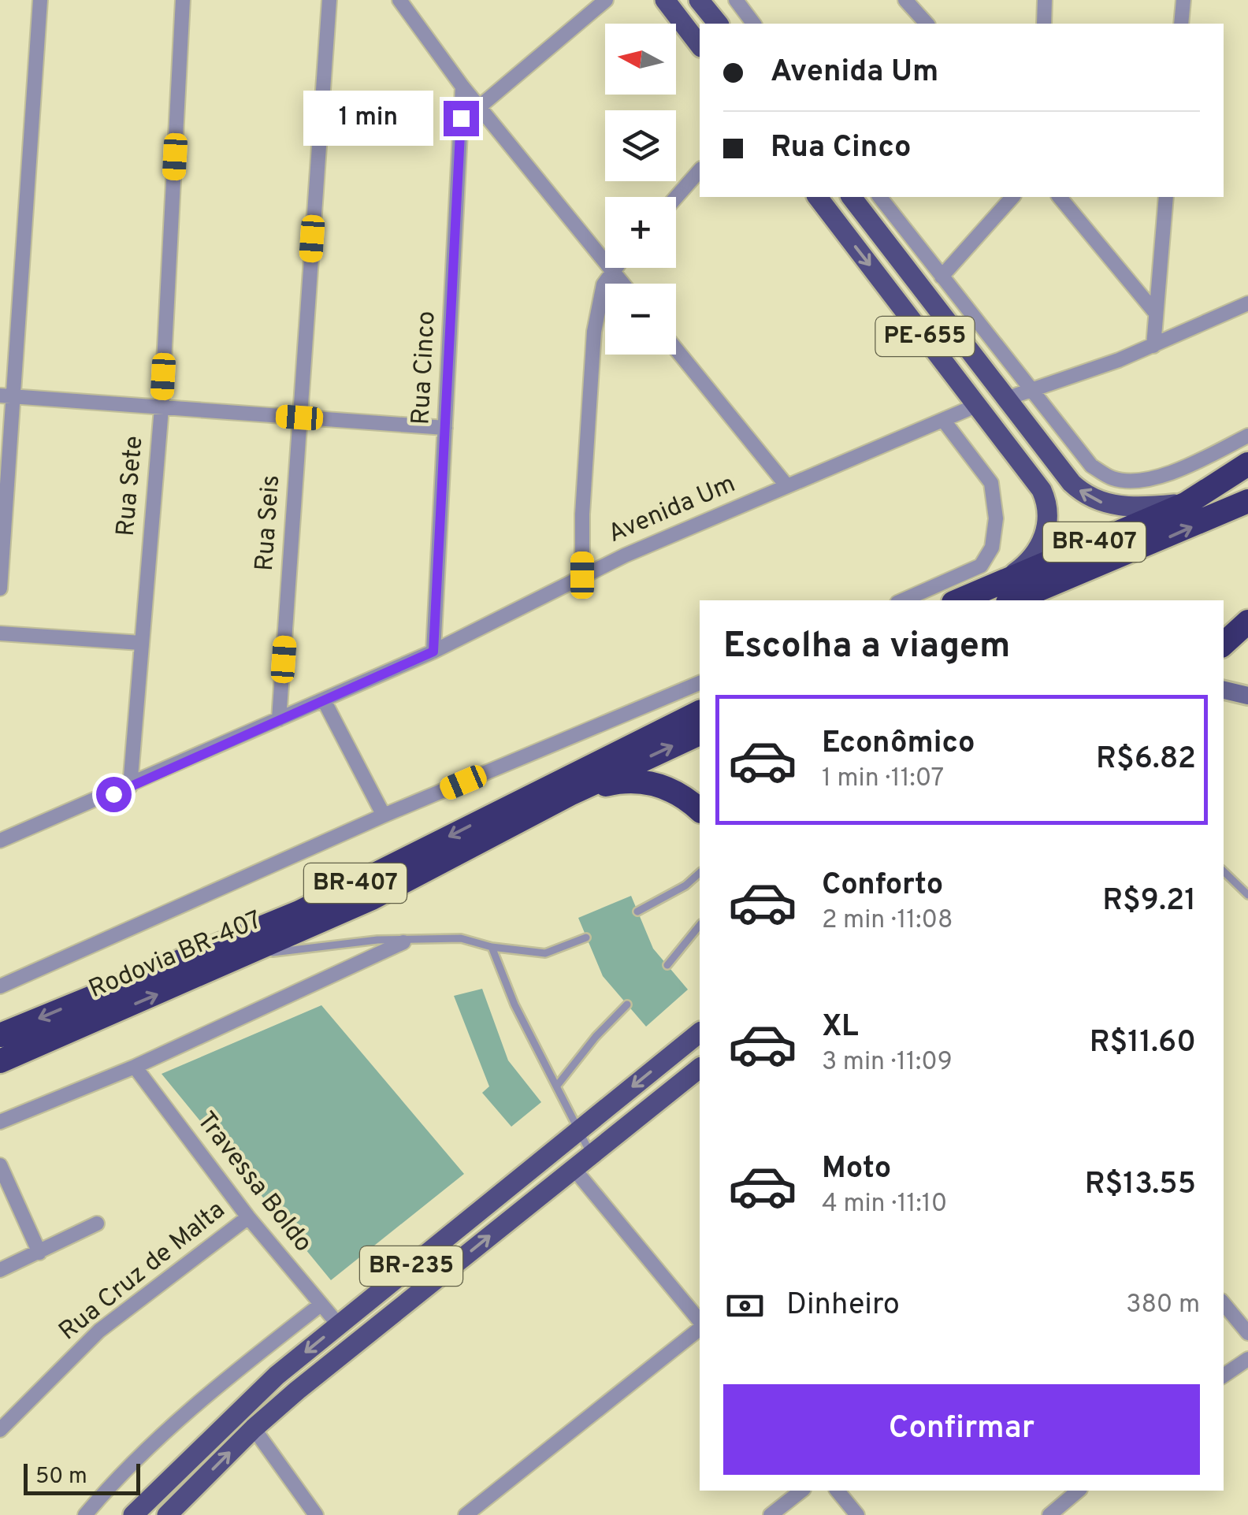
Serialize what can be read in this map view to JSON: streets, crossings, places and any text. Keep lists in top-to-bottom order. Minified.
{"streets":{"highway":["BR-407","Rodovia BR-407"],"main road":["PE-655","BR-235"],"street":["Rua Cinco","Rua Sete","Avenida Um","Rua Seis","Travessa Boldo","Rua Cruz de Malta"]},"crossings":[["PE-655","Avenida Um"],["PE-655","BR-407"],["Rua Cinco","Avenida Um"],["Rua Sete","Avenida Um"],["Avenida Um","Rua Seis"],["Travessa Boldo","BR-235"],["Travessa Boldo","Rua Cruz de Malta"]],"scale_bar":"50 m","north":"left","page":{"map_buttons":["+","−"],"banner":["Avenida Um","Rua Cinco"],"bubble":"1 min","heading":"Escolha a viagem","list":[{"name":"Econômico","note":"1 min · 11:07","value":"R$6.82"},{"name":"Conforto","note":"2 min · 11:08","value":"R$9.21"},{"name":"XL","note":"3 min · 11:09","value":"R$11.60"},{"name":"Moto","note":"4 min · 11:10","value":"R$13.55"}],"pay":["Dinheiro","380 m"],"buttons":"Confirmar","scale":"50 m"}}
